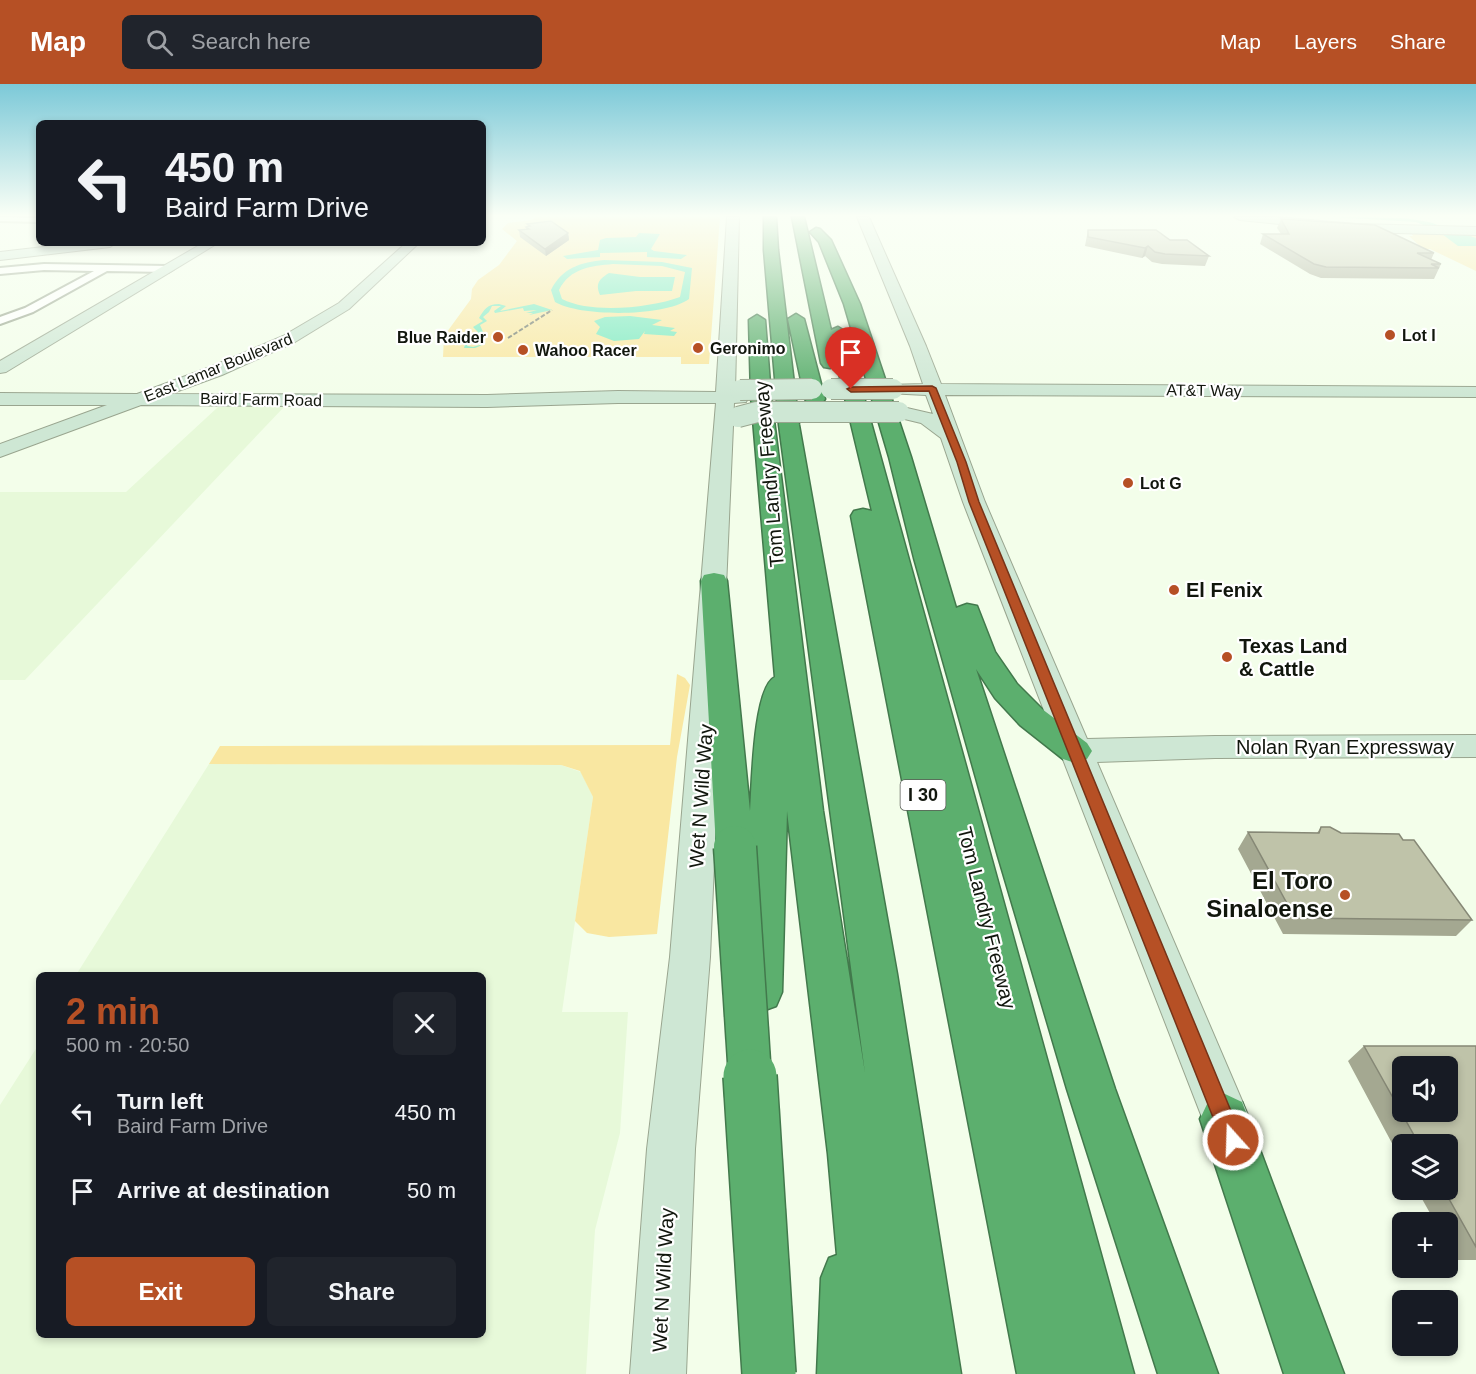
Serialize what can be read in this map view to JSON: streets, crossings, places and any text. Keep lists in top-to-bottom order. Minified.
{"streets":{"highway":["Tom Landry Freeway","I 30"],"main road":["East Lamar Boulevard","AT&T Way","Baird Farm Road","Nolan Ryan Expressway","Wet N Wild Way"]},"crossings":[["East Lamar Boulevard","Baird Farm Road"],["Baird Farm Road","Wet N Wild Way"]],"places":["Lot I","Blue Raider","Geronimo","Wahoo Racer","Lot G","El Fenix","Texas Land & Cattle","El Toro Sinaloense"],"page":{"header":"Map","search":"Search here","nav":["Map","Layers","Share"],"turn":["450 m","Baird Farm Drive"],"heading":["2 min","500 m · 20:50"],"map_buttons":["+","−"],"list":[{"name":"Turn left","note":"Baird Farm Drive","value":"450 m"},{"name":"Arrive at destination","value":"50 m"}],"buttons":["Exit","Share"]}}
